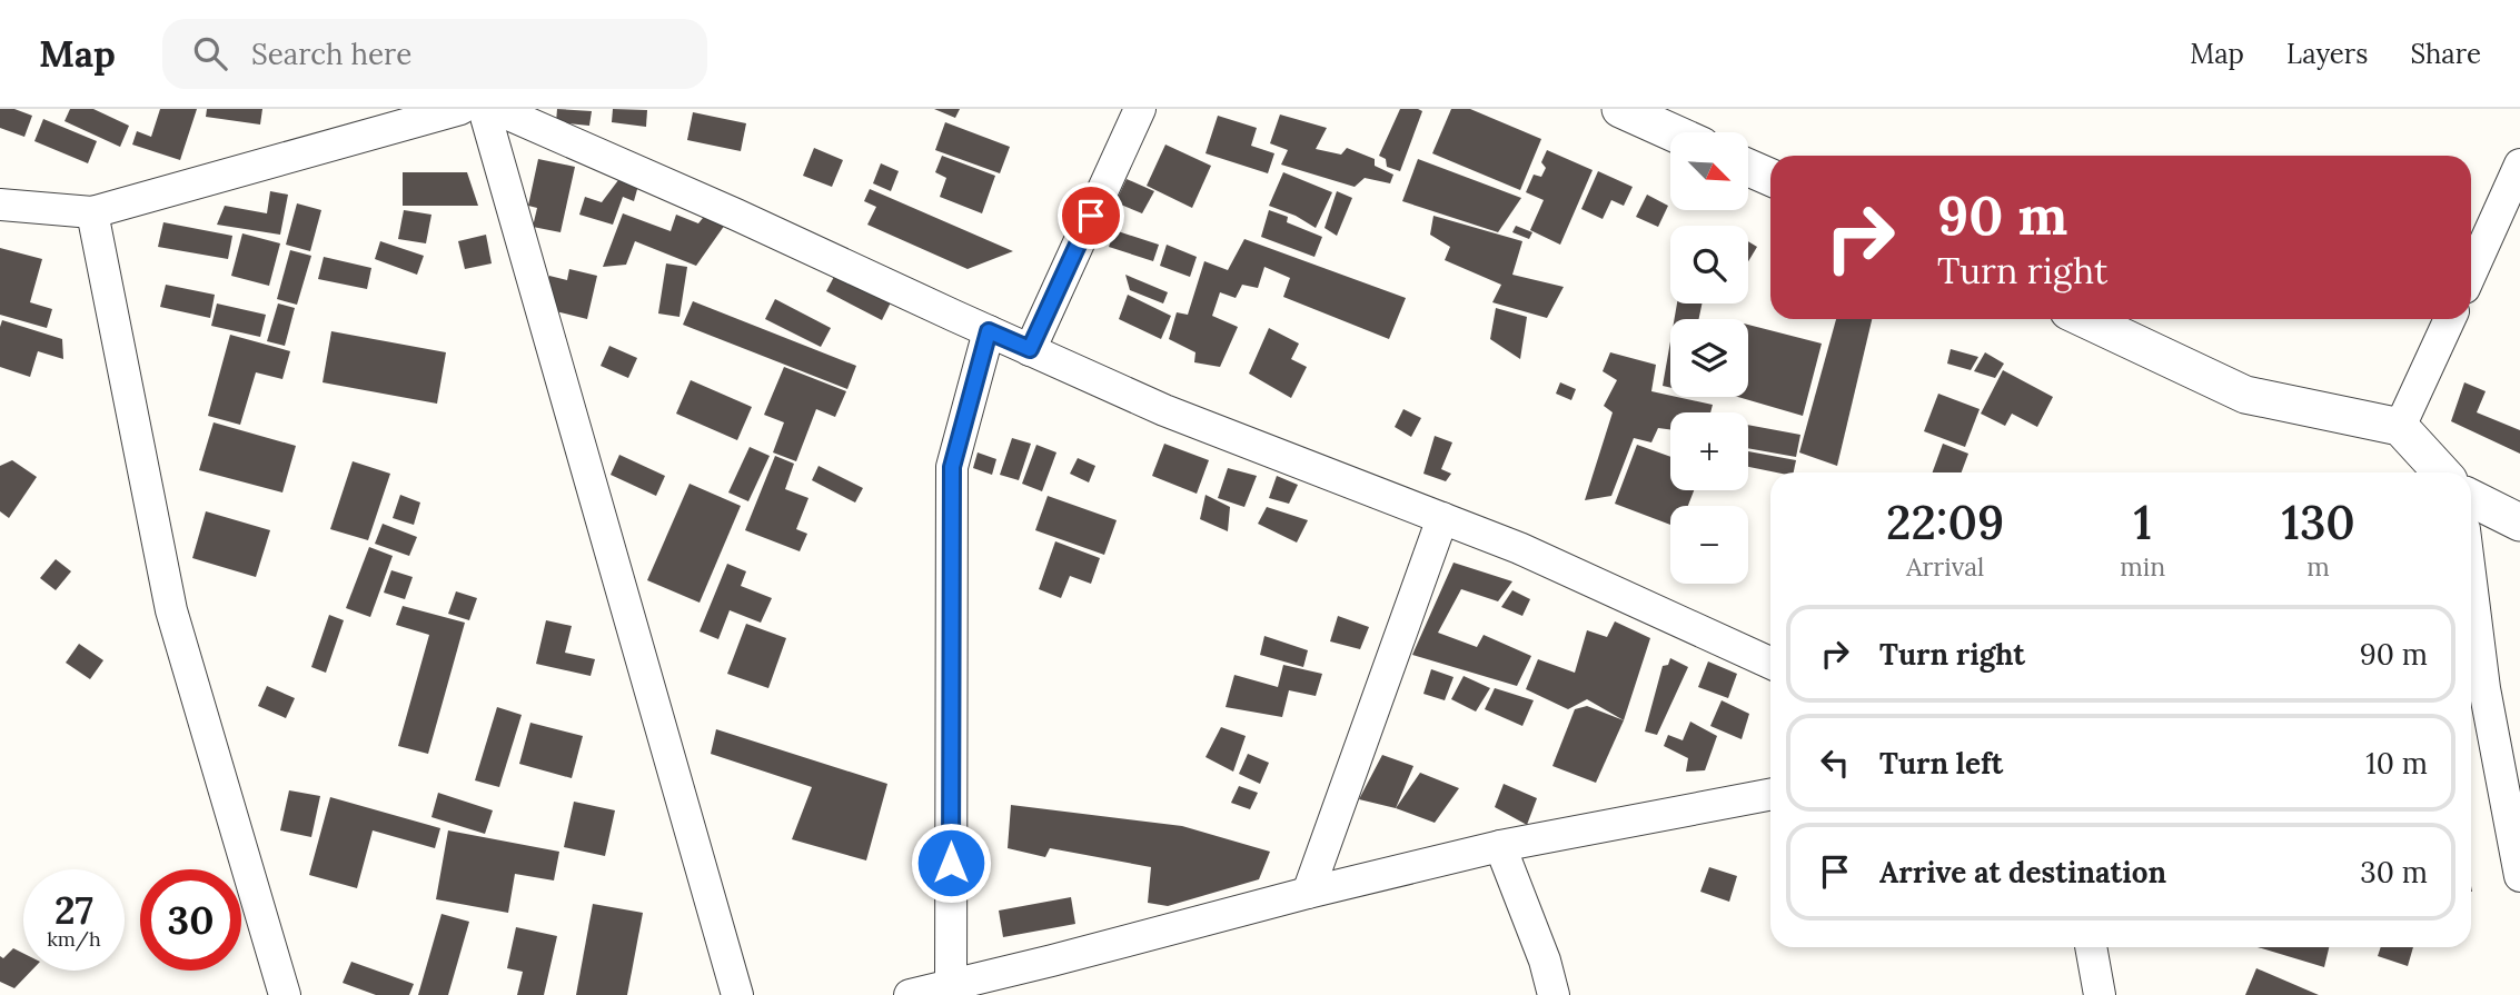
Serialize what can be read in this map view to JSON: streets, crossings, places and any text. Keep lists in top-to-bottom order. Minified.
{"north":"bottom right","page":{"header":"Map","search":"Search here","nav":["Map","Layers","Share"],"map_buttons":["+","−"],"turn":["90 m","Turn right"],"eta":["22:09","Arrival","1","min","130","m"],"list":[{"name":"Turn right","value":"90 m"},{"name":"Turn left","value":"10 m"},{"name":"Arrive at destination","value":"30 m"}],"speed":"27 km/h","limit":"30"}}
